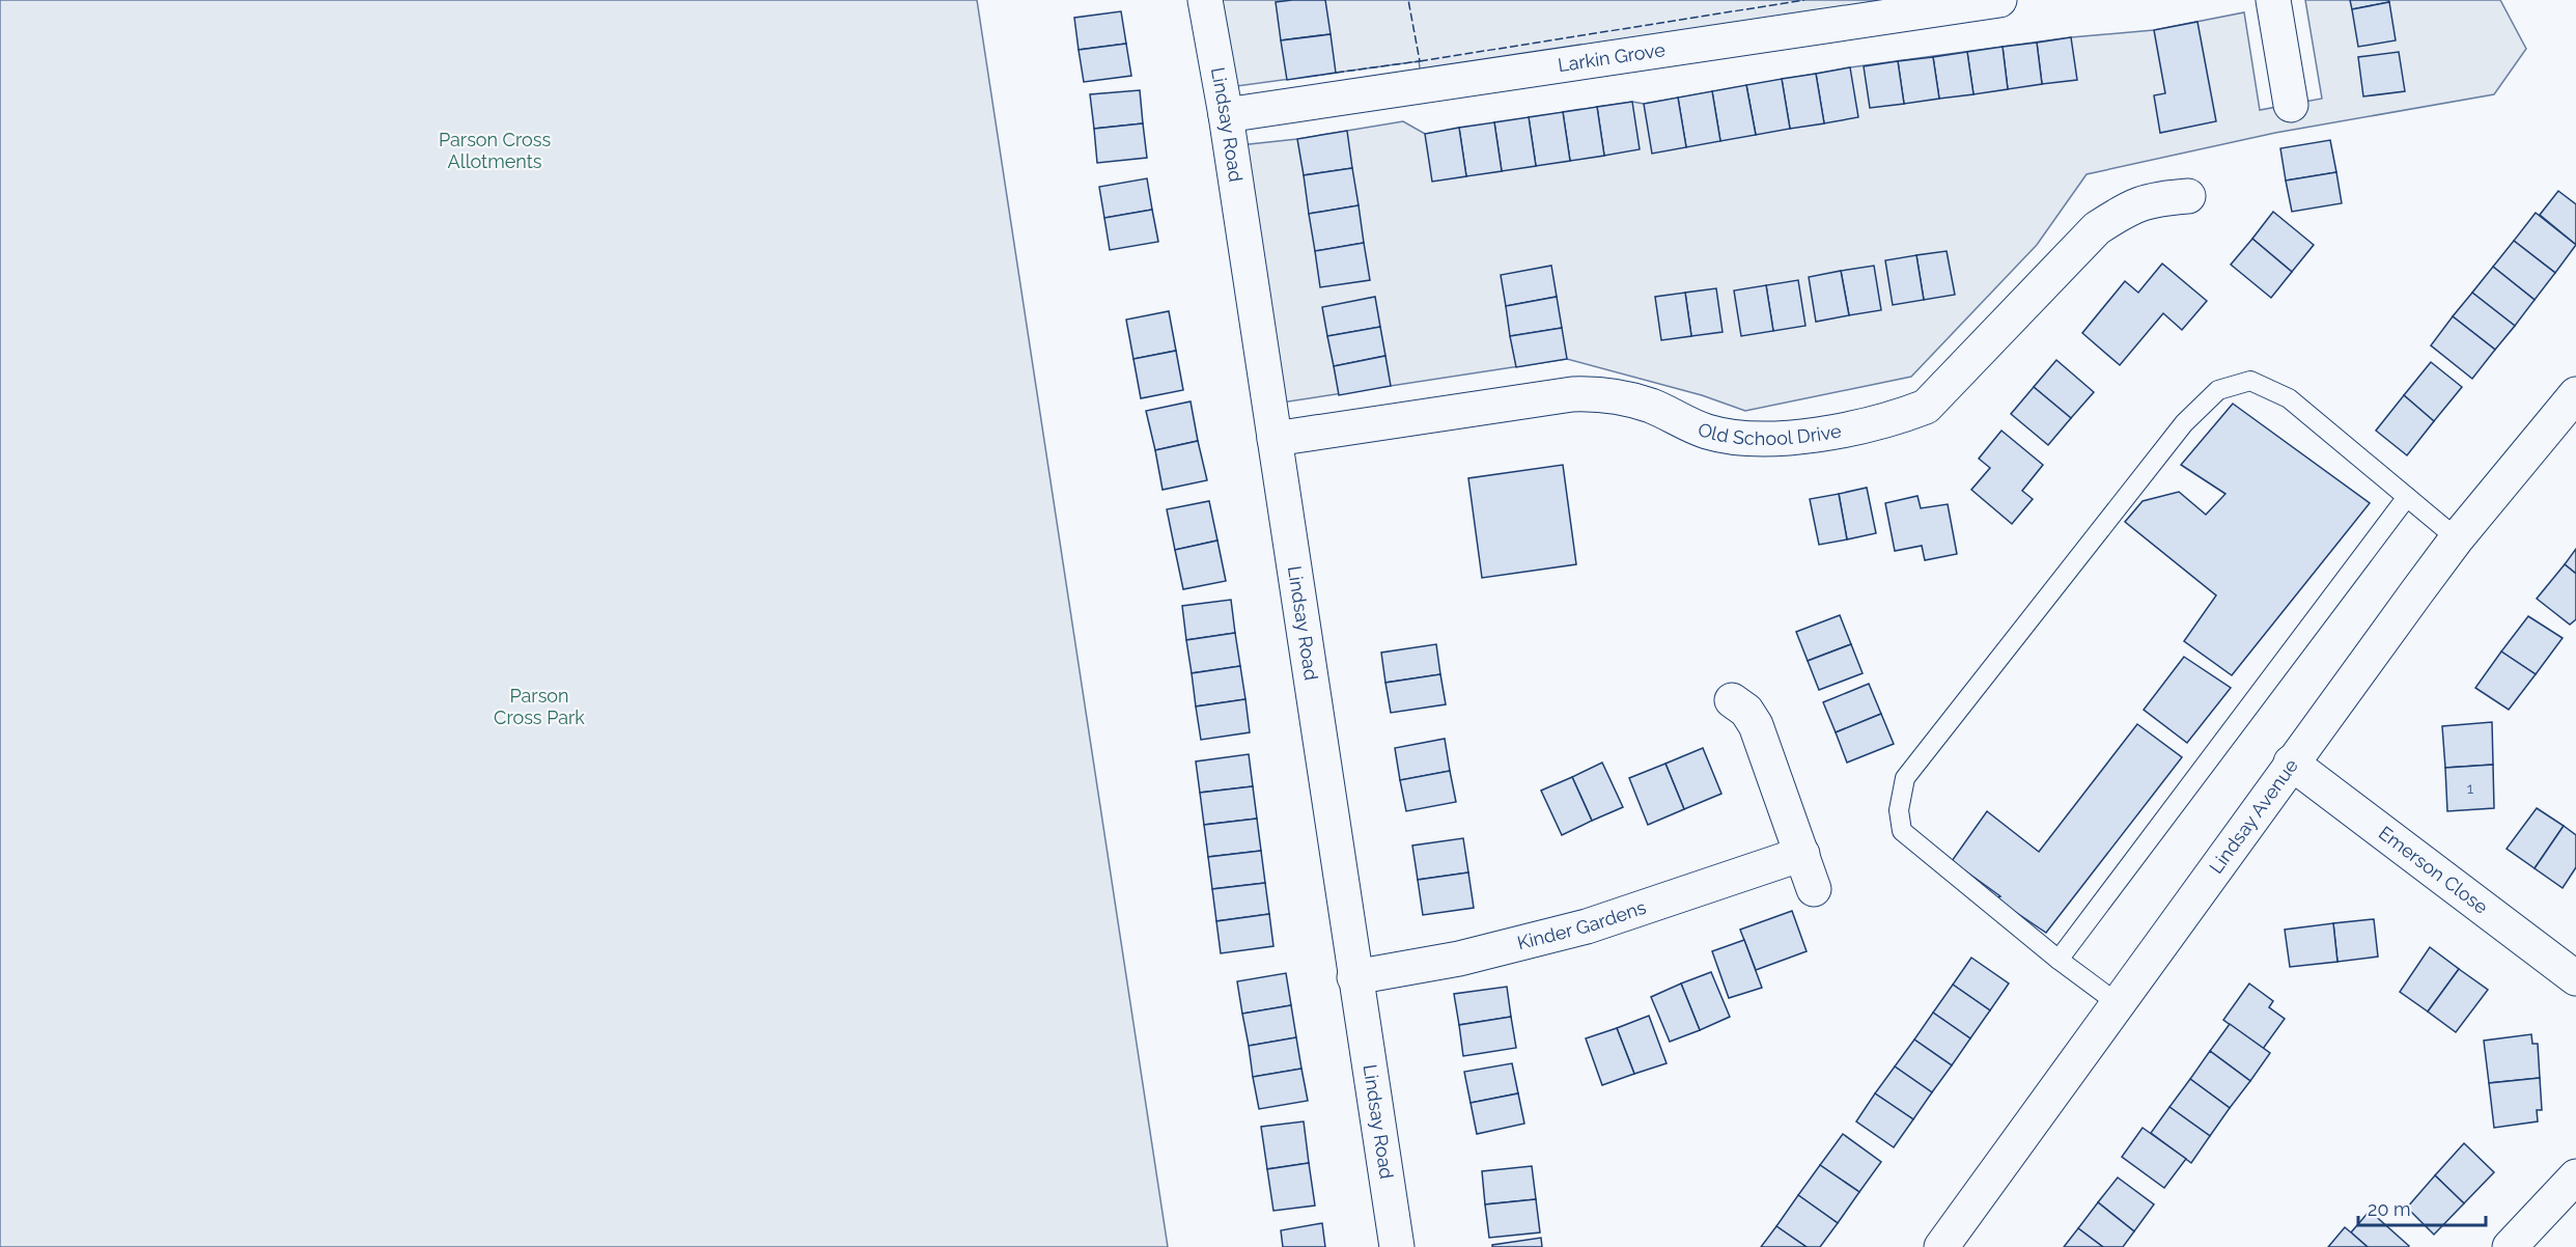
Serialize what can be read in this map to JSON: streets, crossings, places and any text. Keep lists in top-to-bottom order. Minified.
{"streets":{"street":["Larkin Grove","Lindsay Road","Old School Drive","Lindsay Avenue","Emerson Close","Kinder Gardens"]},"crossings":[["Larkin Grove","Lindsay Road"],["Lindsay Road","Old School Drive"],["Lindsay Road","Kinder Gardens"],["Lindsay Avenue","Emerson Close"]],"parks":["Parson Cross Allotments","Parson Cross Park"],"house_numbers":["1"],"scale_bar":"20 m"}
